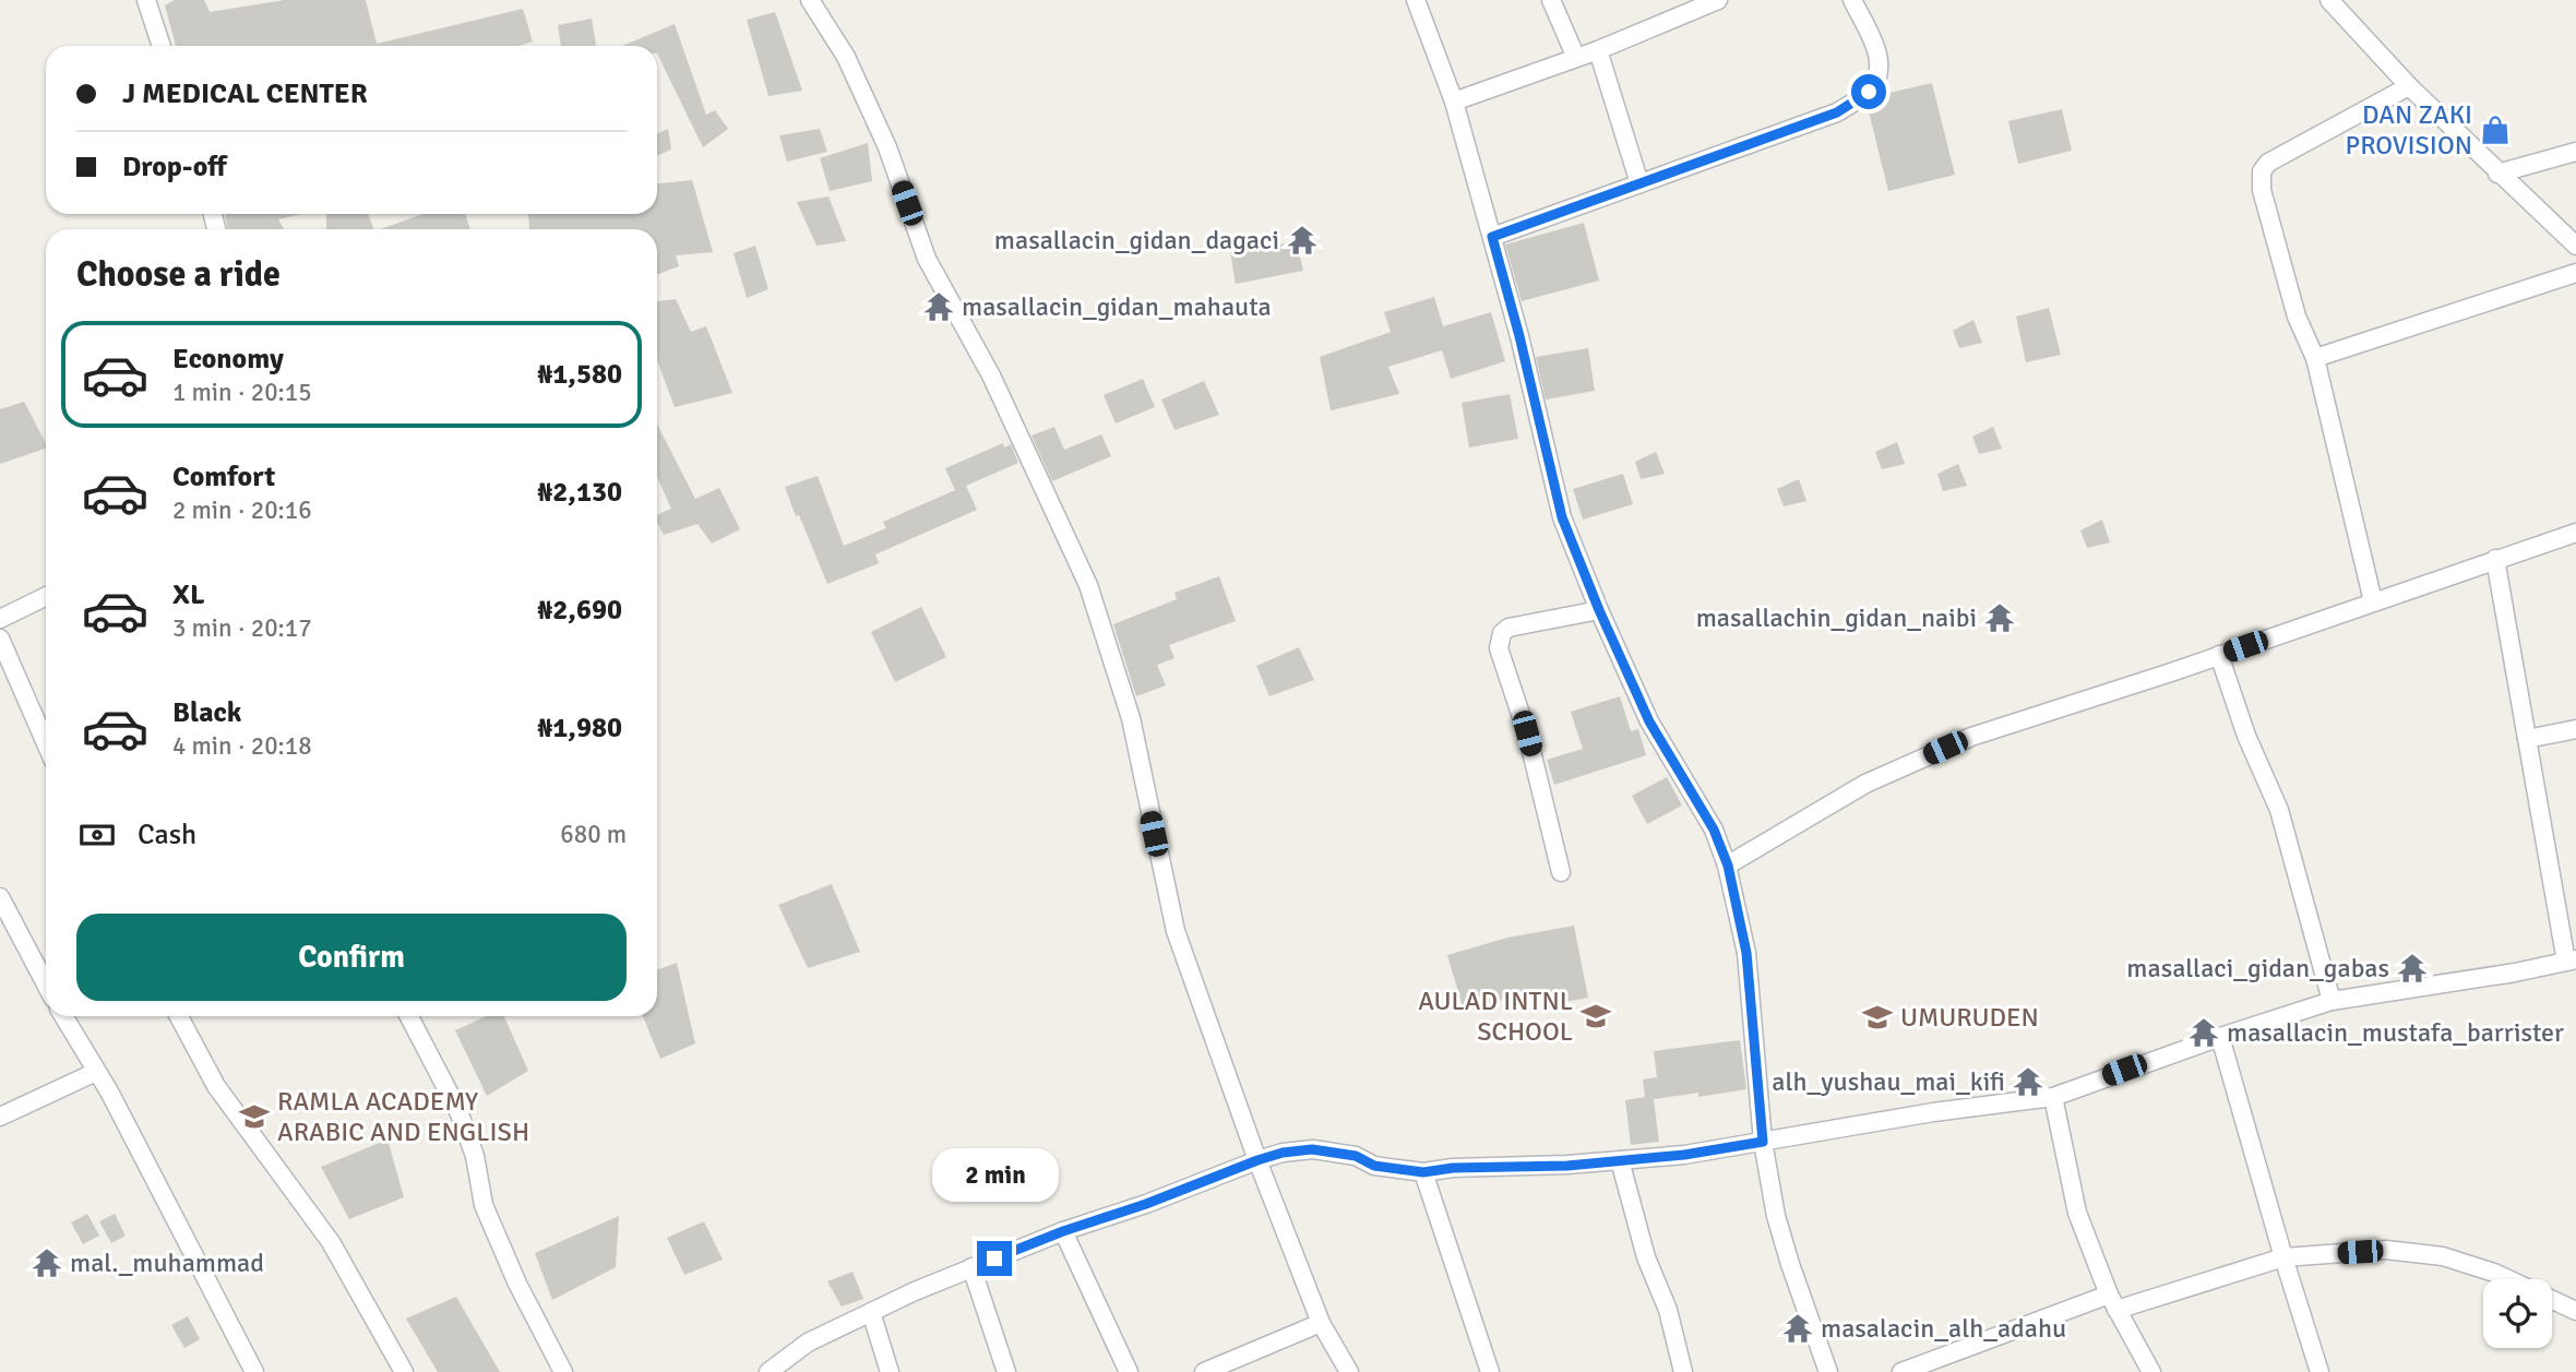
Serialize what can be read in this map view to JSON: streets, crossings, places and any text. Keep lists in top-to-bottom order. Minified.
{"places":{"shop":["DAN ZAKI PROVISION"],"temple":["masallacin_gidan_dagaci","masallacin_gidan_mahauta","masallachin_gidan_naibi","masallaci_gidan_gabas","masallacin_mustafa_barrister","alh_yushau_mai_kifi","mal._muhammad","masalacin_alh_adahu"],"school or university":["AULAD INTNL SCHOOL","UMURUDEN","RAMLA ACADEMY ARABIC AND ENGLISH"]},"page":{"banner":["J MEDICAL CENTER","Drop-off"],"heading":"Choose a ride","list":[{"name":"Economy","note":"1 min · 20:15","value":"₦1,580"},{"name":"Comfort","note":"2 min · 20:16","value":"₦2,130"},{"name":"XL","note":"3 min · 20:17","value":"₦2,690"},{"name":"Black","note":"4 min · 20:18","value":"₦1,980"}],"pay":["Cash","680 m"],"buttons":"Confirm","bubble":"2 min"}}
